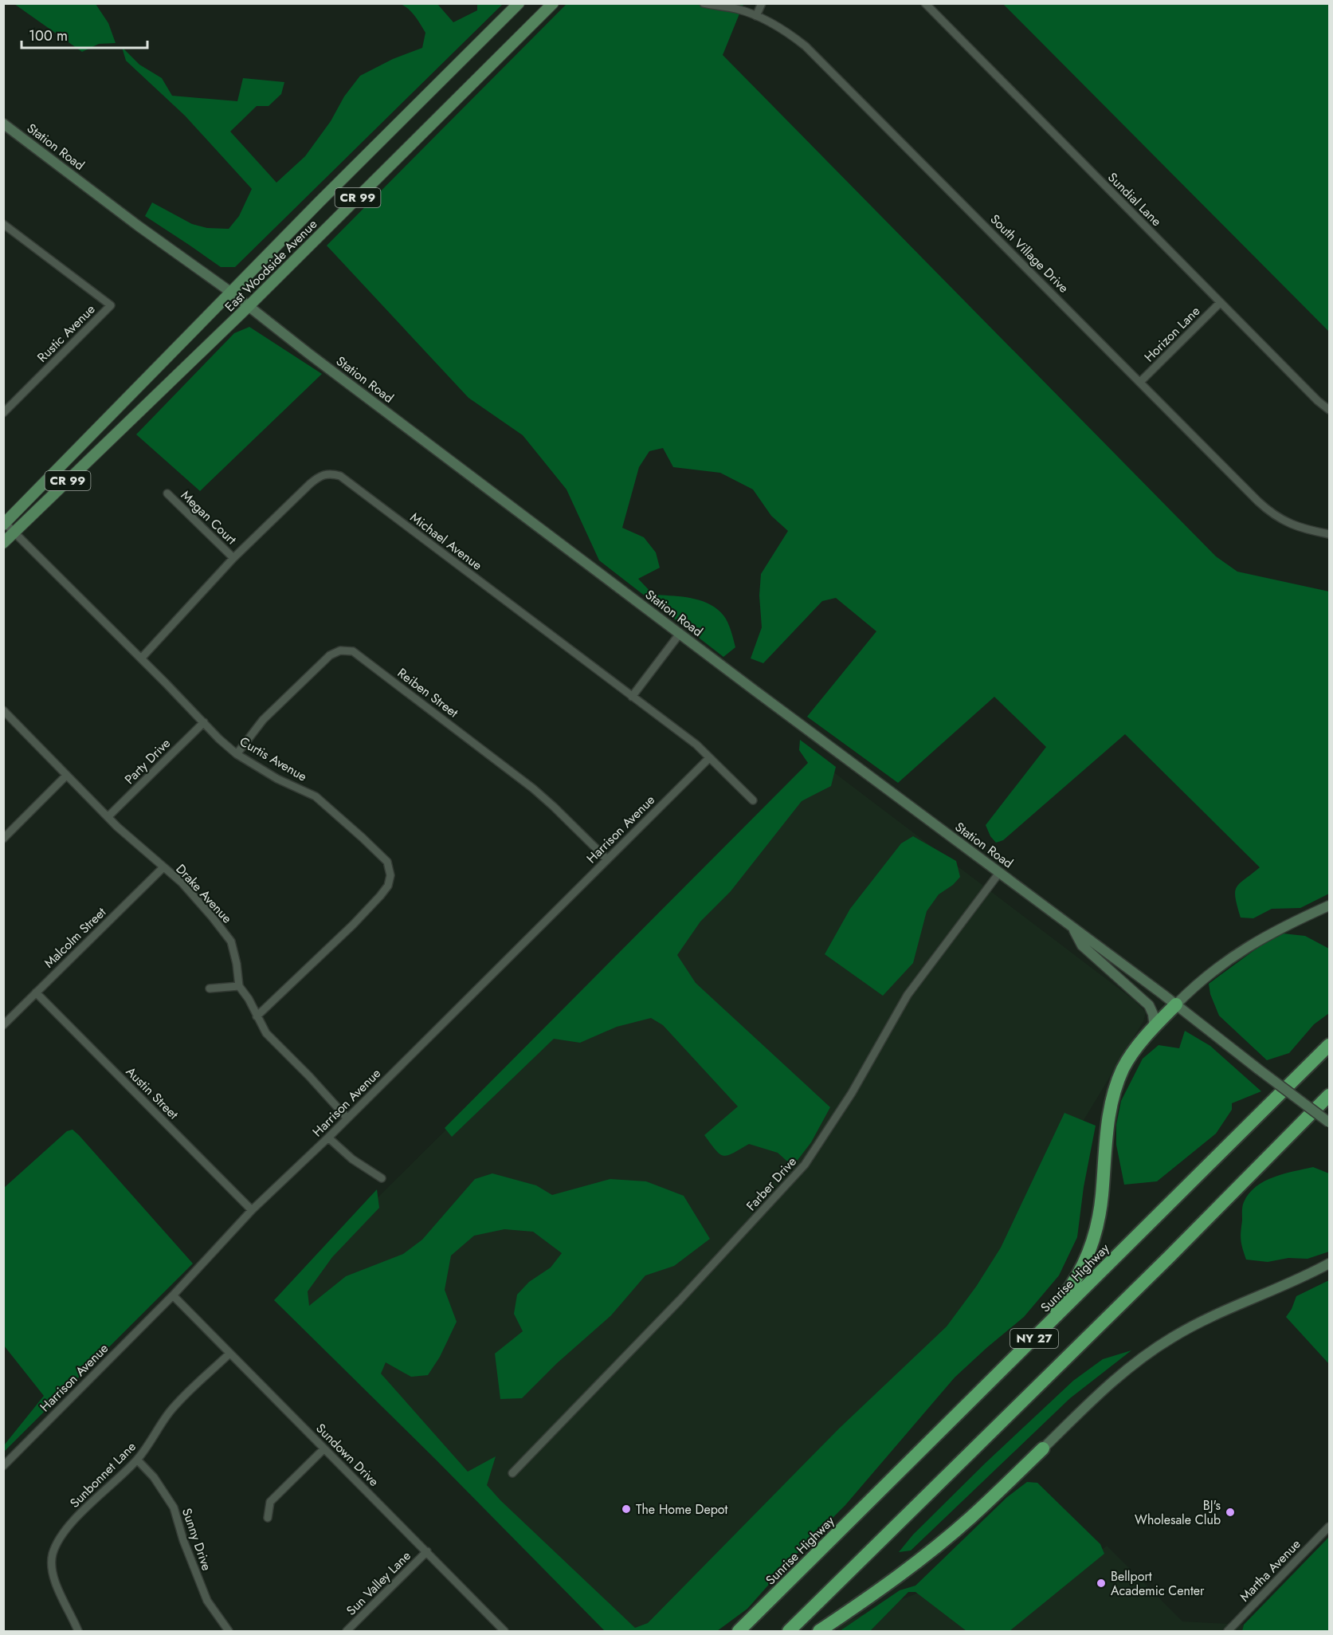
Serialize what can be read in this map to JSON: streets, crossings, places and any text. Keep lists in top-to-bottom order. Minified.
{"streets":{"highway":["Sunrise Highway","NY 27"],"main road":["Station Road","CR 99","East Woodside Avenue"],"street":["Sundial Lane","South Village Drive","Rustic Avenue","Horizon Lane","Megan Court","Michael Avenue","Reiben Street","Curtis Avenue","Party Drive","Harrison Avenue","Drake Avenue","Malcolm Street","Austin Street","Farber Drive","Sundown Drive","Sunbonnet Lane","Sunny Drive","Martha Avenue","Sun Valley Lane"]},"crossings":[["Station Road","East Woodside Avenue"],["Station Road","Farber Drive"],["Sundial Lane","Horizon Lane"],["South Village Drive","Horizon Lane"],["East Woodside Avenue","Curtis Avenue"],["Megan Court","Michael Avenue"],["Michael Avenue","Curtis Avenue"],["Michael Avenue","Harrison Avenue"],["Reiben Street","Curtis Avenue"],["Reiben Street","Harrison Avenue"],["Curtis Avenue","Party Drive"],["Curtis Avenue","Drake Avenue"],["Party Drive","Drake Avenue"],["Harrison Avenue","Drake Avenue"],["Harrison Avenue","Austin Street"],["Harrison Avenue","Sundown Drive"],["Drake Avenue","Malcolm Street"],["Malcolm Street","Austin Street"],["Sundown Drive","Sunbonnet Lane"],["Sundown Drive","Sun Valley Lane"],["Sunbonnet Lane","Sunny Drive"]],"places":["The Home Depot","BJ's Wholesale Club","Bellport Academic Center"],"scale_bar":"100 m"}
